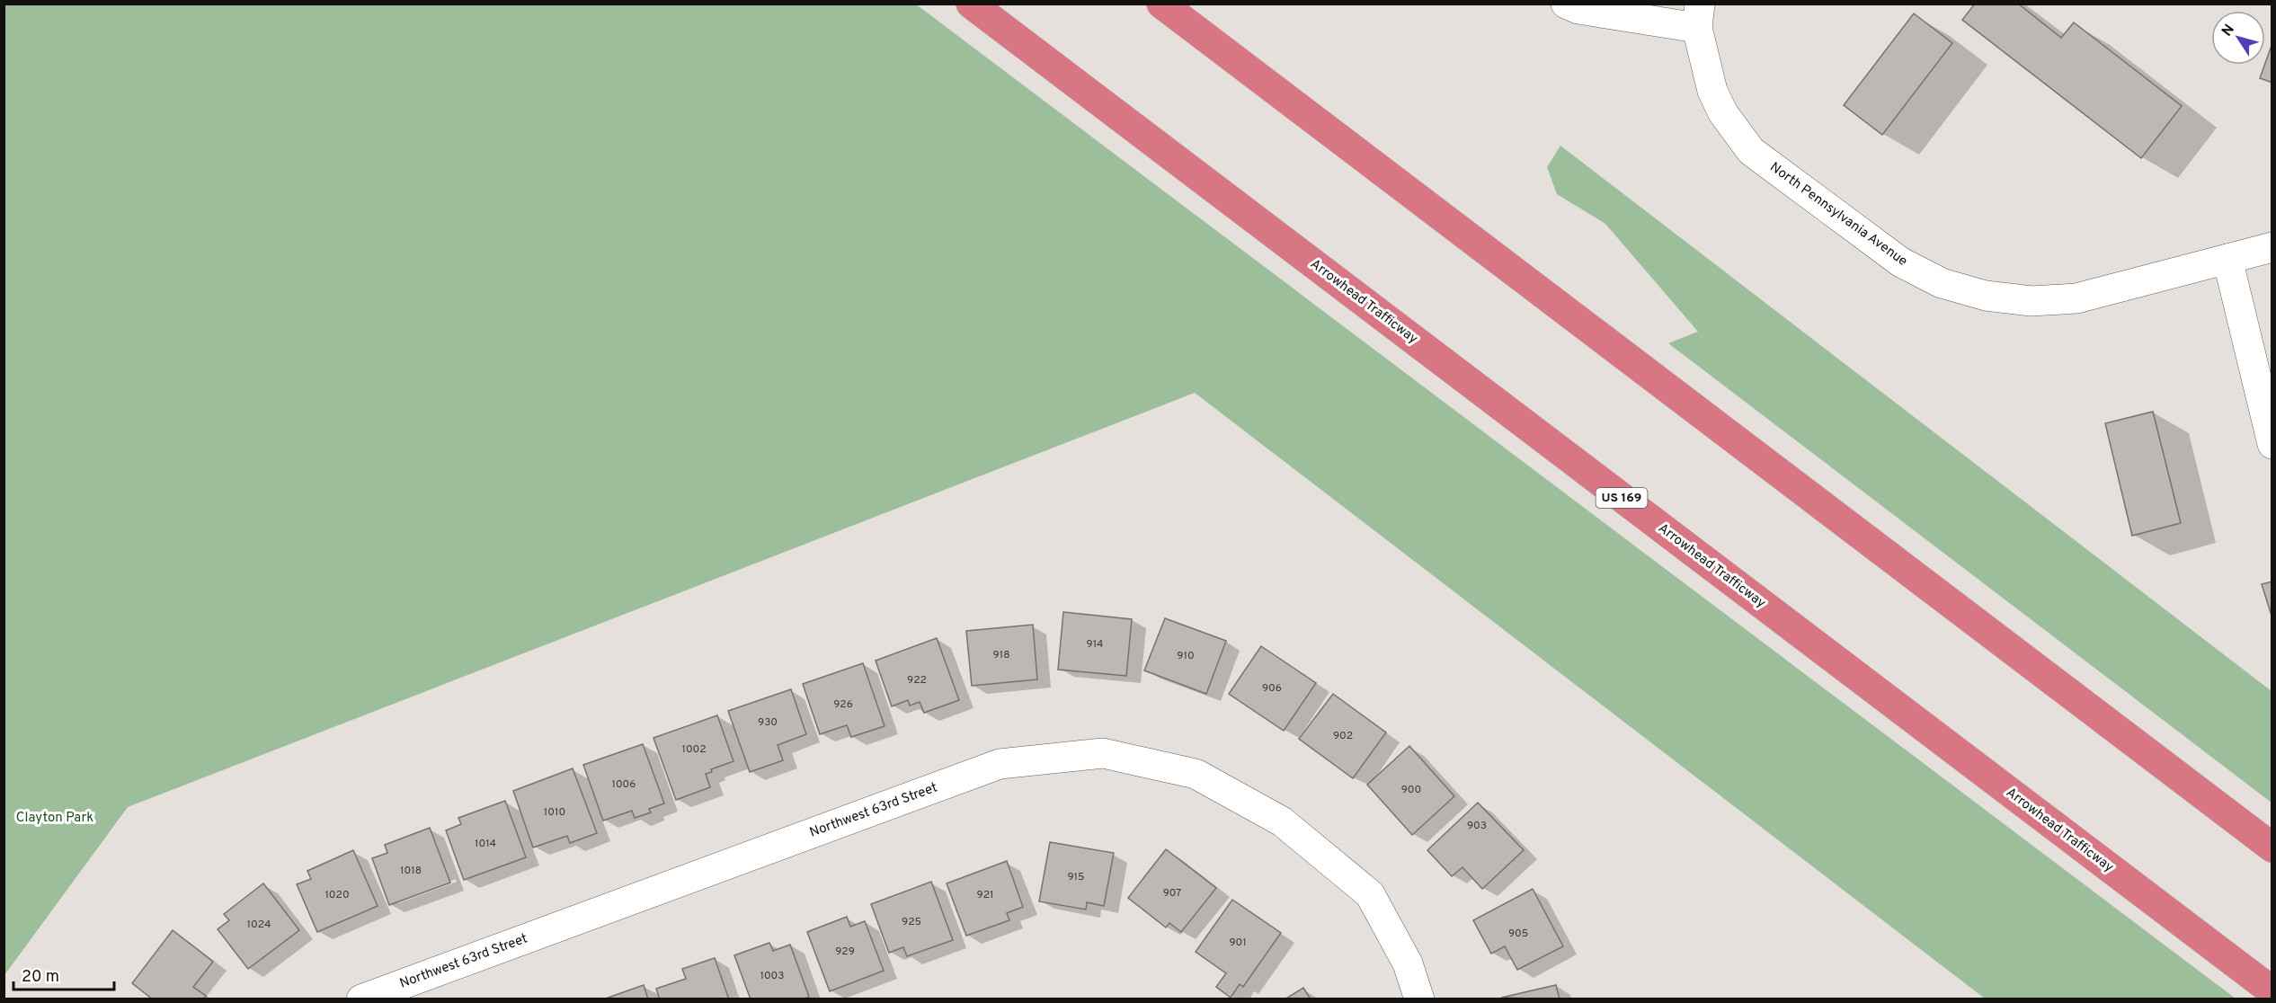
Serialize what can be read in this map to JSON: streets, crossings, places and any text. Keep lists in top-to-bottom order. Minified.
{"streets":{"highway":["Arrowhead Trafficway","US 169"],"street":["North Pennsylvania Avenue","Northwest 63rd Street"]},"parks":["Clayton Park"],"house_numbers":["914","918","910","922","906","926","930","902","1002","1006","900","1010","903","1014","1018","915","907","1020","921","925","1024","905","901","929","1003"],"scale_bar":"20 m","north":"top left"}
